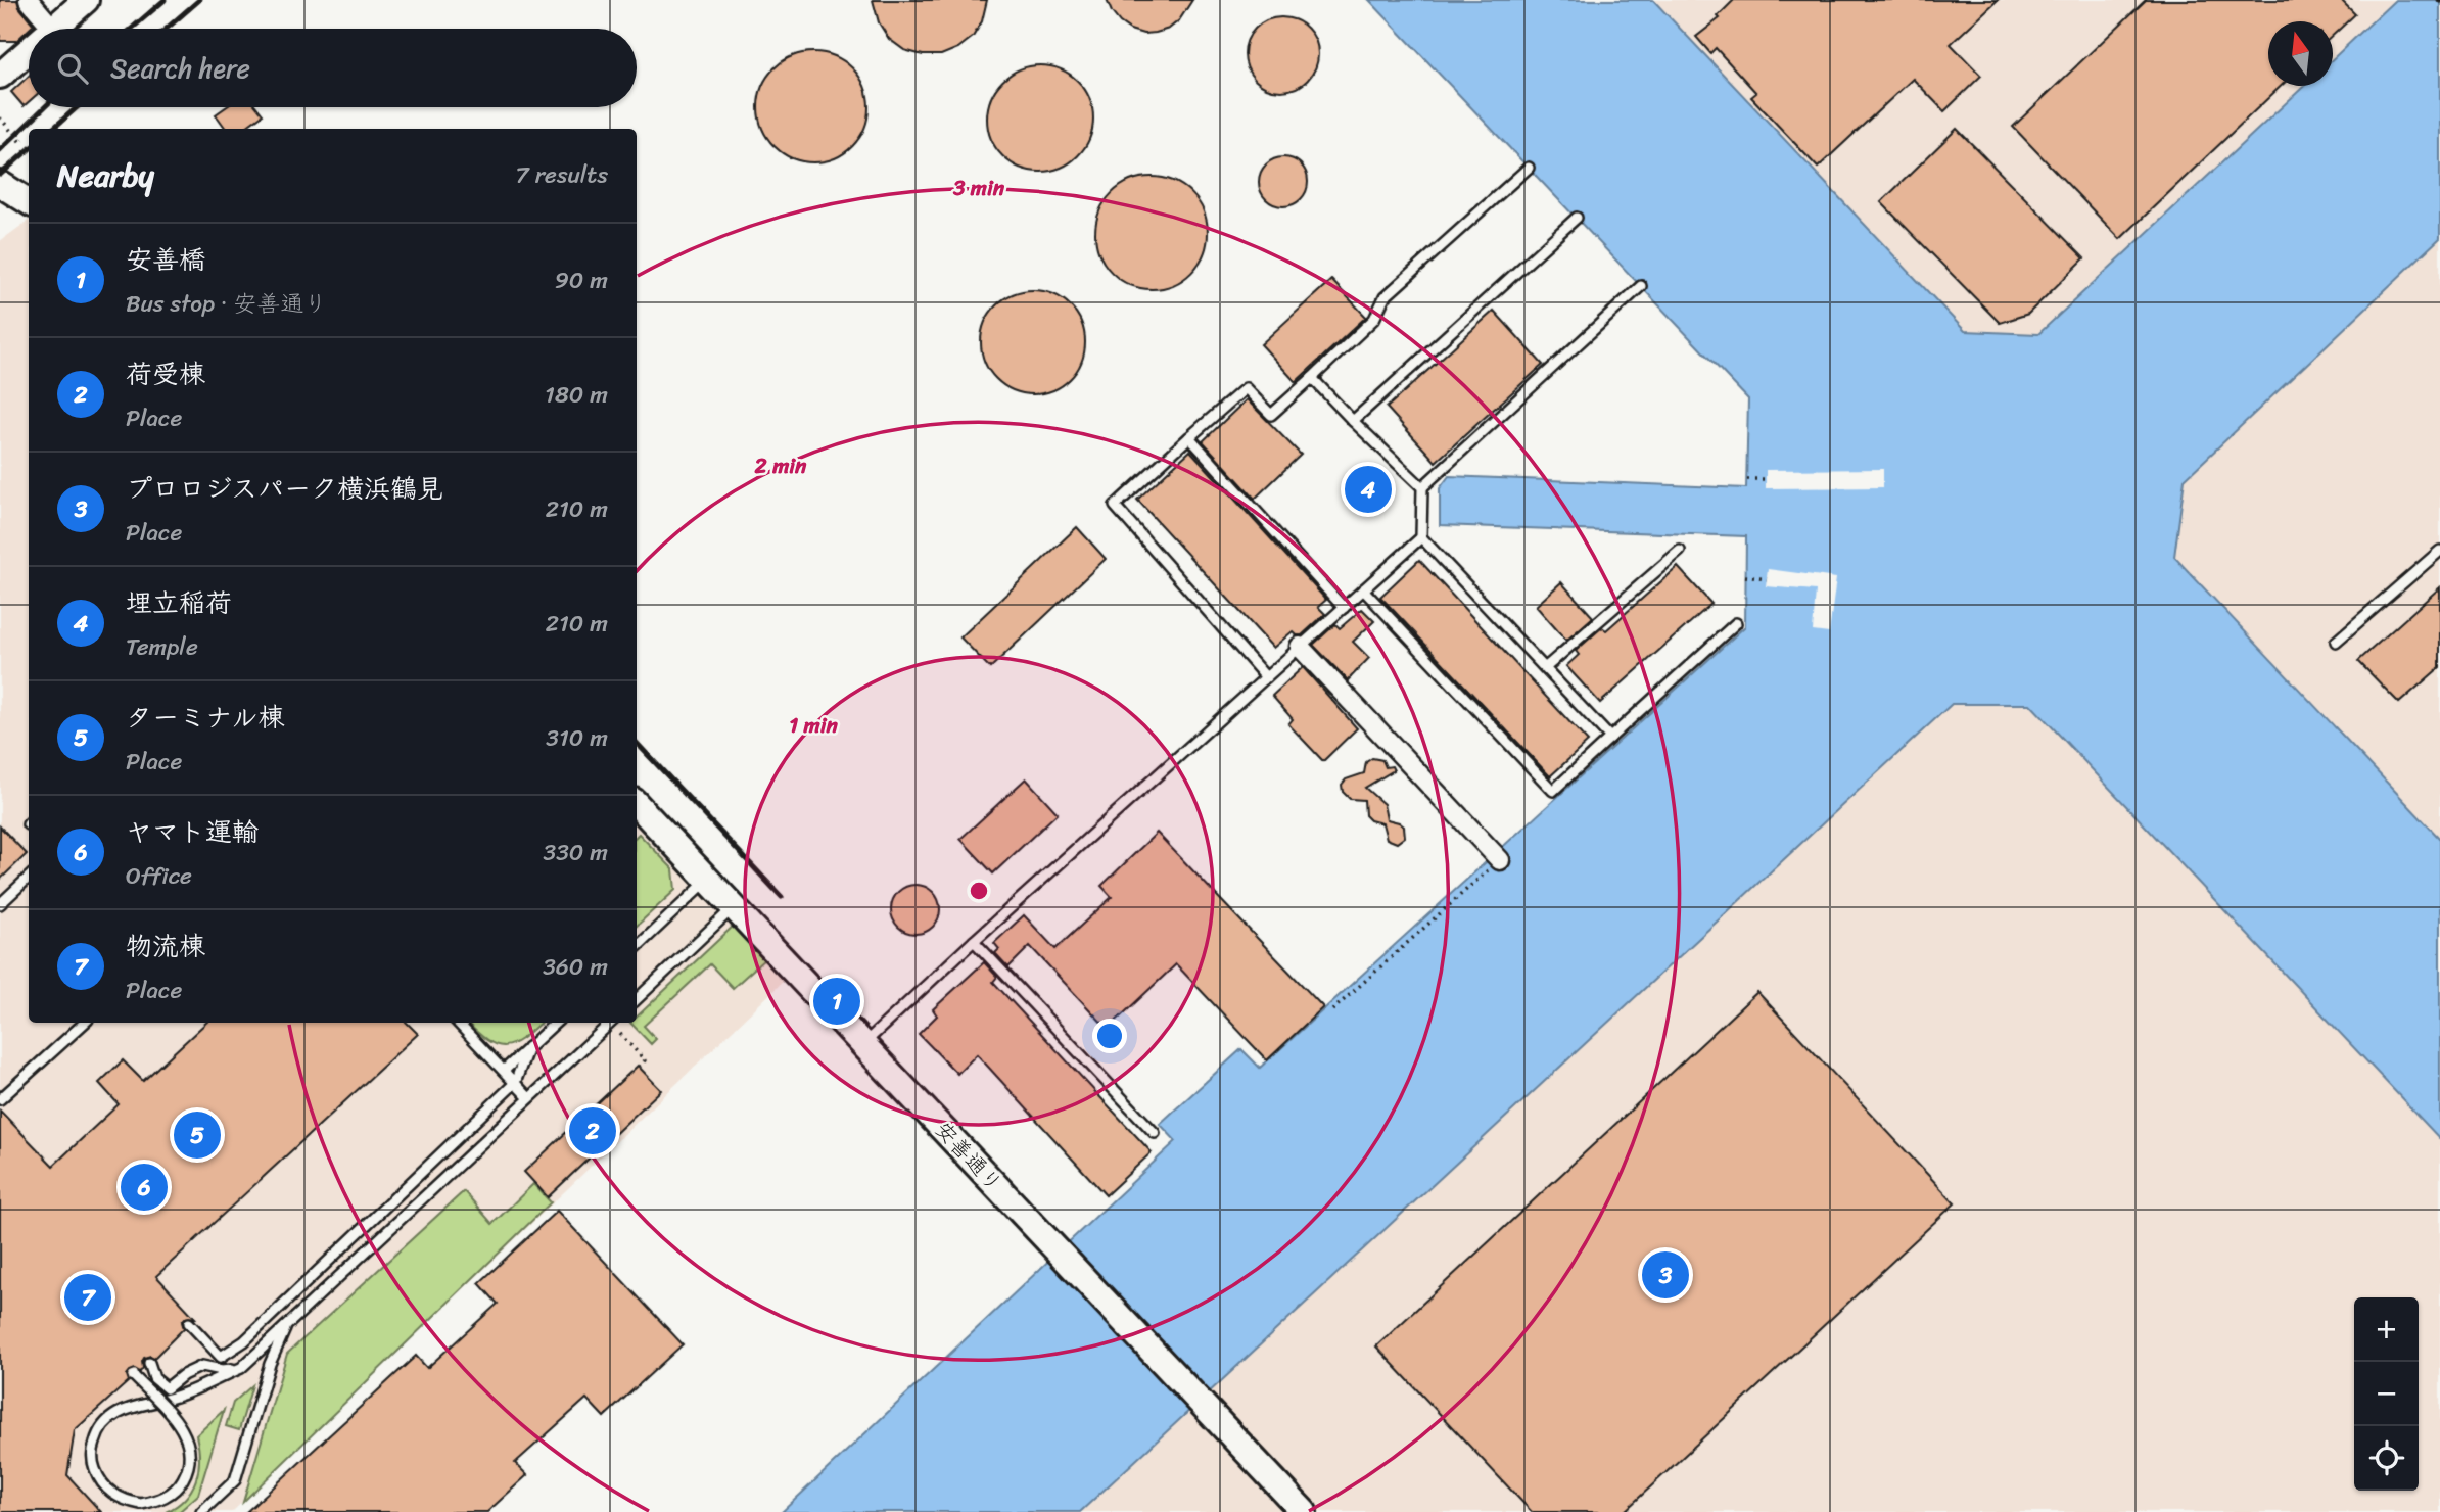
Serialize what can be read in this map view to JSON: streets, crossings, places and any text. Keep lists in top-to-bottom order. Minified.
{"streets":{"street":["安善通り"]},"north":"top","page":{"search":"Search here","heading":["Nearby","7 results"],"list":[{"mark":"1","name":"安善橋","note":"Bus stop · 安善通り","value":"90 m"},{"mark":"2","name":"荷受棟","note":"Place","value":"180 m"},{"mark":"3","name":"プロロジスパーク横浜鶴見","note":"Place","value":"210 m"},{"mark":"4","name":"埋立稲荷","note":"Temple","value":"210 m"},{"mark":"5","name":"ターミナル棟","note":"Place","value":"310 m"},{"mark":"6","name":"ヤマト運輸","note":"Office","value":"330 m"},{"mark":"7","name":"物流棟","note":"Place","value":"360 m"}],"pins":["4","1","2","5","6","3","7"],"map_buttons":["+","−"]},"rings":["3 min","2 min","1 min"]}
